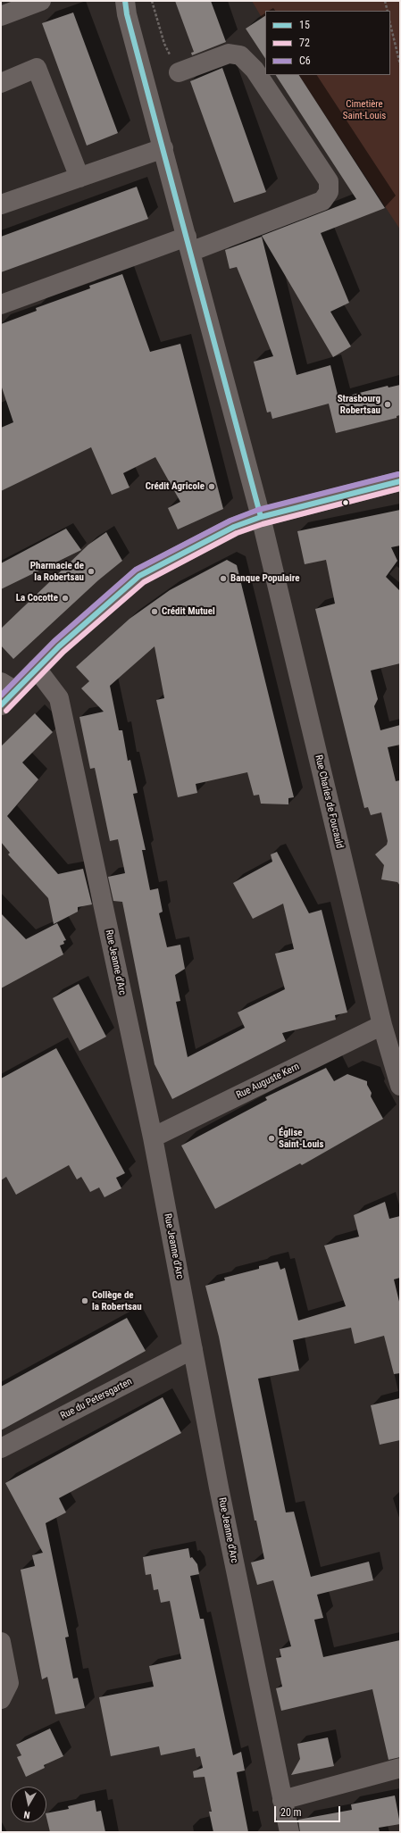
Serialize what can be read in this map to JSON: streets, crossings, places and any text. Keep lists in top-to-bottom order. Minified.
{"streets":{"street":["Rue Charles de Foucauld","Rue Jeanne d'Arc","Rue Auguste Kern","Rue du Petersgarten"]},"crossings":[["Rue Charles de Foucauld","Rue Auguste Kern"],["Rue Jeanne d'Arc","Rue Auguste Kern"],["Rue Jeanne d'Arc","Rue du Petersgarten"]],"parks":["Cimetière Saint-Louis"],"places":["Strasbourg Robertsau","Crédit Agricole","Pharmacie de la Robertsau","Banque Populaire","La Cocotte","Crédit Mutuel","Église Saint-Louis","Collège de la Robertsau"],"lines":["transit line 15","transit line C6","transit line 72"],"legend":["15","72","C6"],"scale_bar":"20 m","north":"bottom"}
